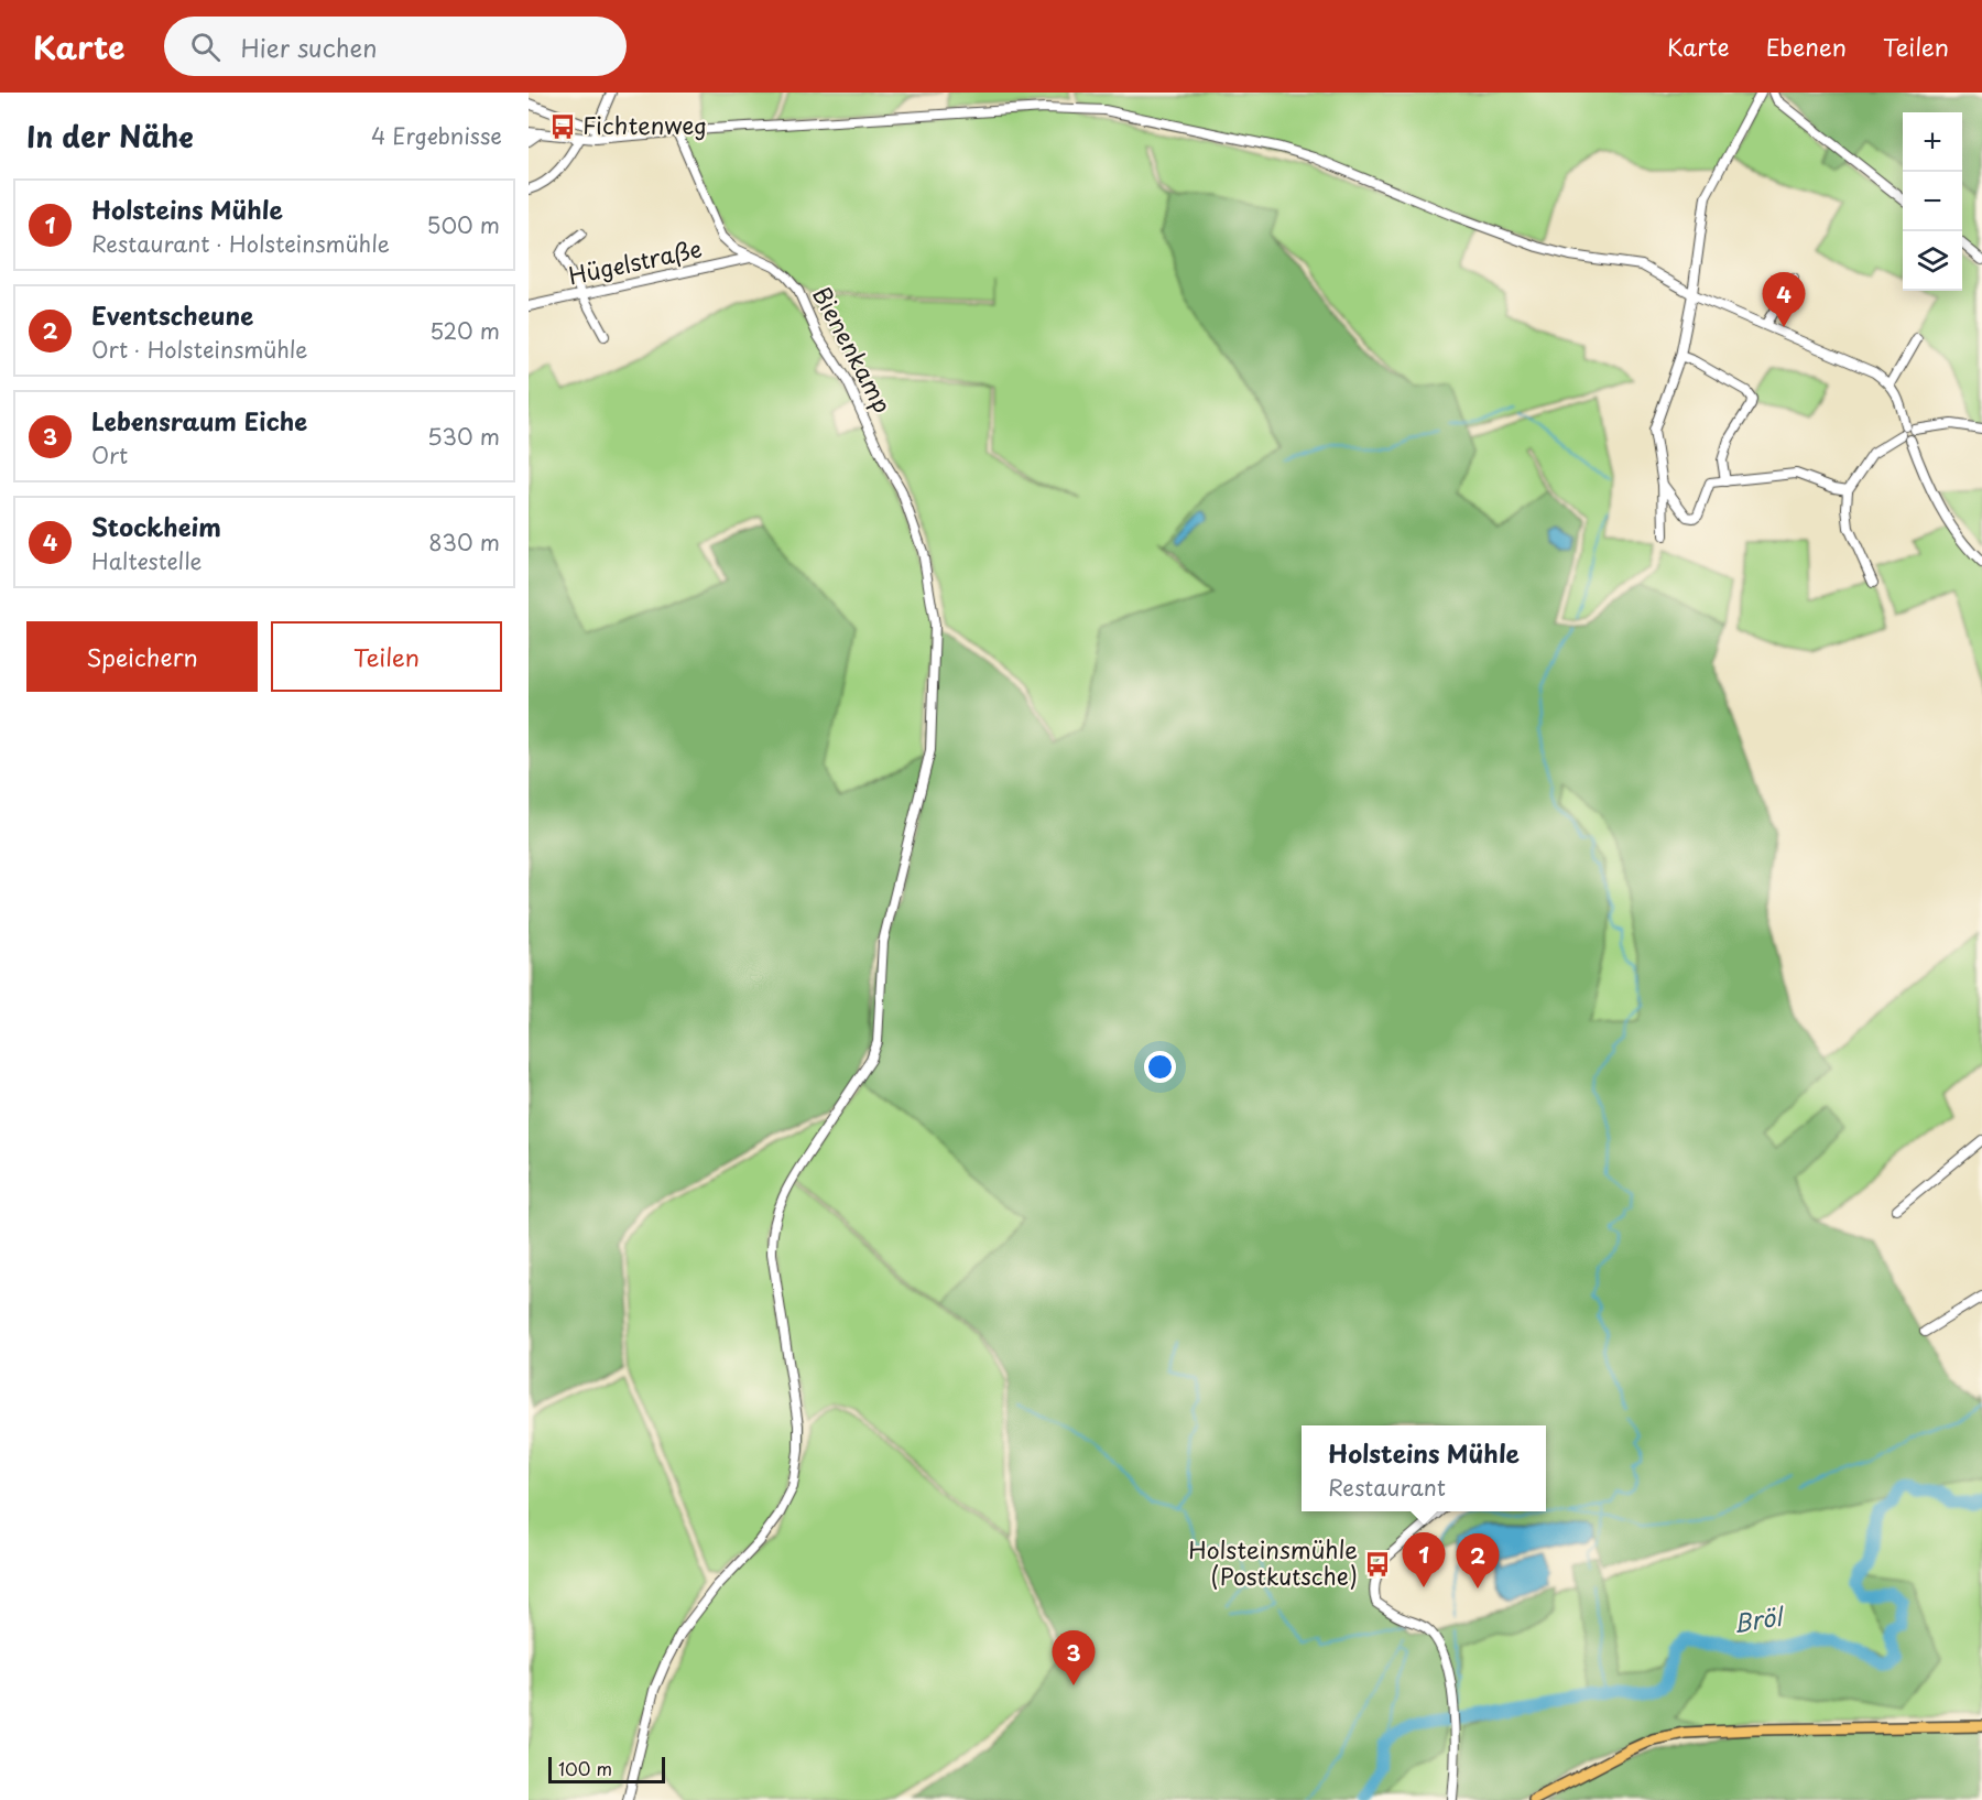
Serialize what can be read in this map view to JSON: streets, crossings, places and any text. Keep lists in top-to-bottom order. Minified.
{"streets":{"street":["Hügelstraße","Bienenkamp"]},"crossings":[["Hügelstraße","Bienenkamp"]],"water":["Bröl"],"places":{"bus stop":["Fichtenweg","Holsteinsmühle (Postkutsche)"]},"scale_bar":"100 m","page":{"header":"Karte","search":"Hier suchen","nav":["Karte","Ebenen","Teilen"],"heading":["In der Nähe","4 Ergebnisse"],"map_buttons":["+","−"],"list":[{"mark":"1","name":"Holsteins Mühle","note":"Restaurant · Holsteinsmühle","value":"500 m"},{"mark":"2","name":"Eventscheune","note":"Ort · Holsteinsmühle","value":"520 m"},{"mark":"3","name":"Lebensraum Eiche","note":"Ort","value":"530 m"},{"mark":"4","name":"Stockheim","note":"Haltestelle","value":"830 m"}],"pins":["4","1","2","3"],"buttons":["Speichern","Teilen"],"popup":["Holsteins Mühle","Restaurant"],"scale":"100 m"}}
